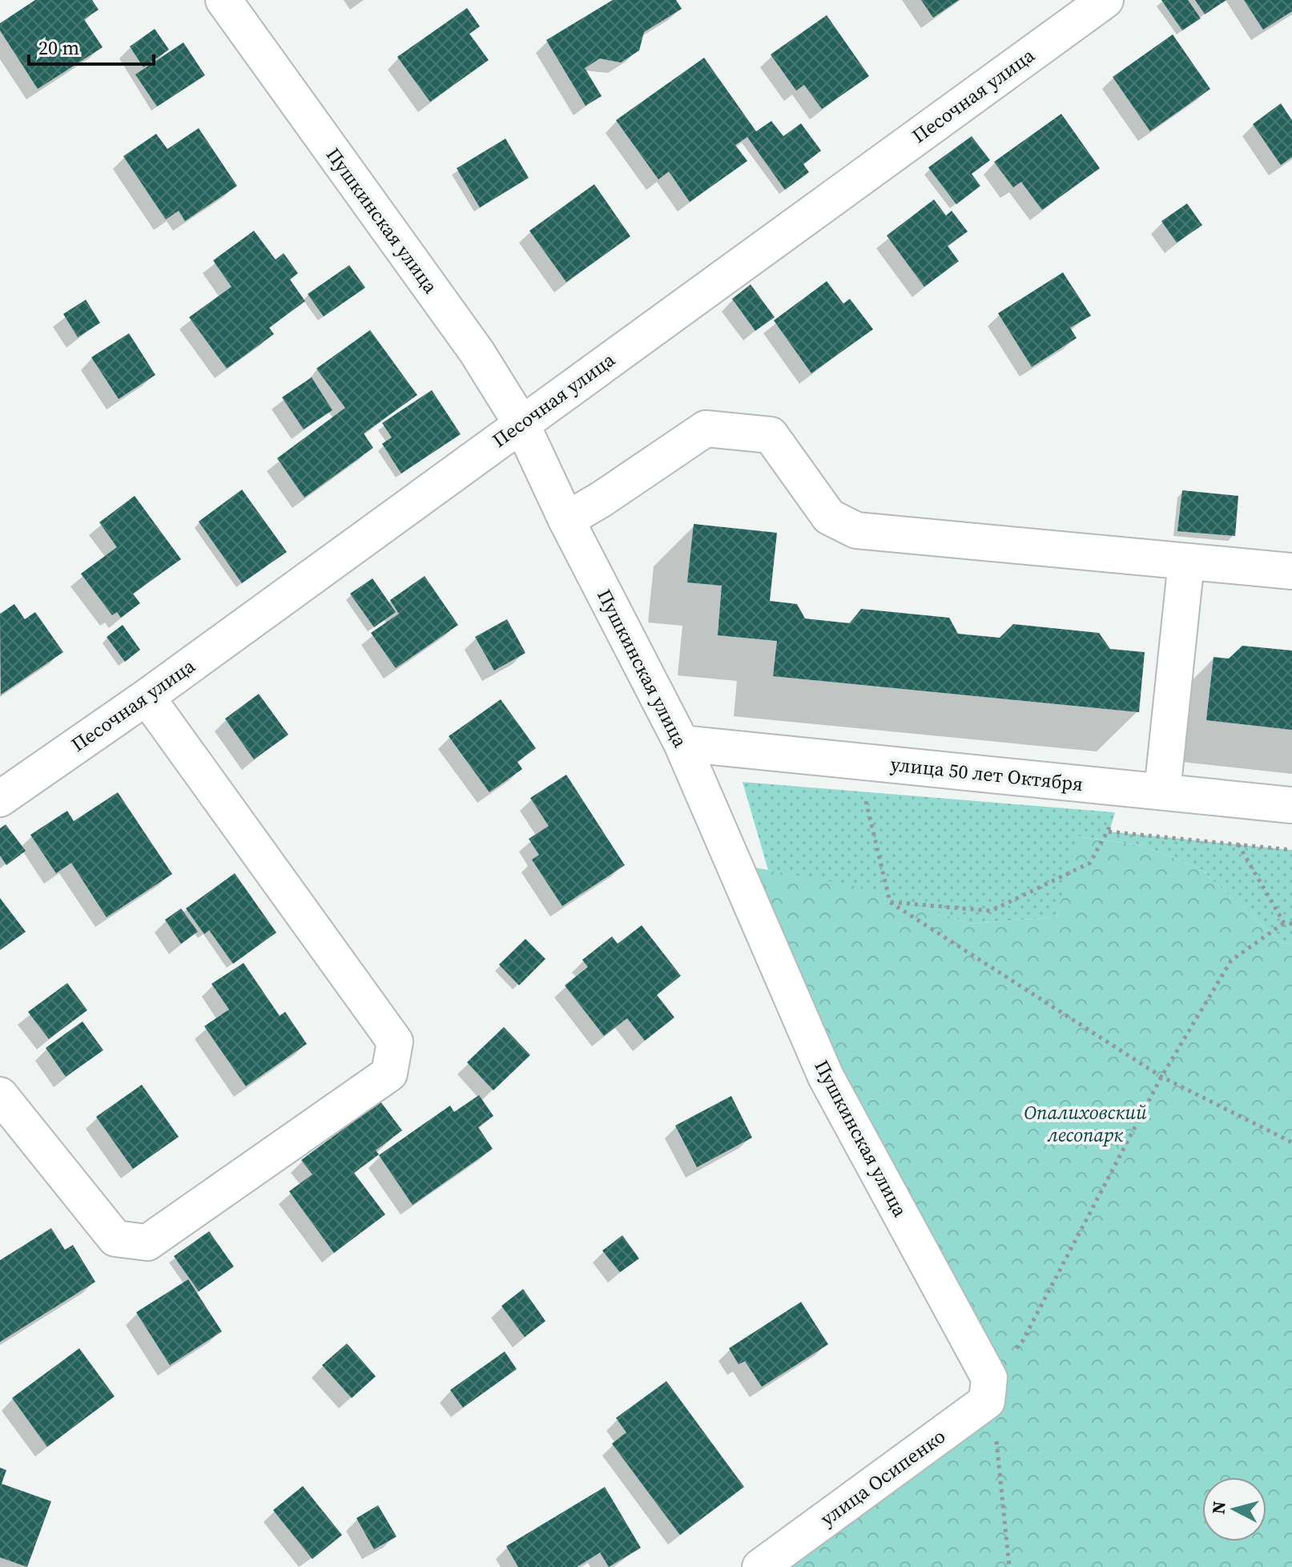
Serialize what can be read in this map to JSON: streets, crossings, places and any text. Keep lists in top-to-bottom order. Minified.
{"streets":{"street":["Песочная улица","Пушкинская улица","улица 50 лет Октября","улица Осипенко"]},"crossings":[["Песочная улица","Пушкинская улица"],["Пушкинская улица","улица 50 лет Октября"],["Пушкинская улица","улица Осипенко"]],"parks":["Опалиховский лесопарк"],"scale_bar":"20 m","north":"left"}
